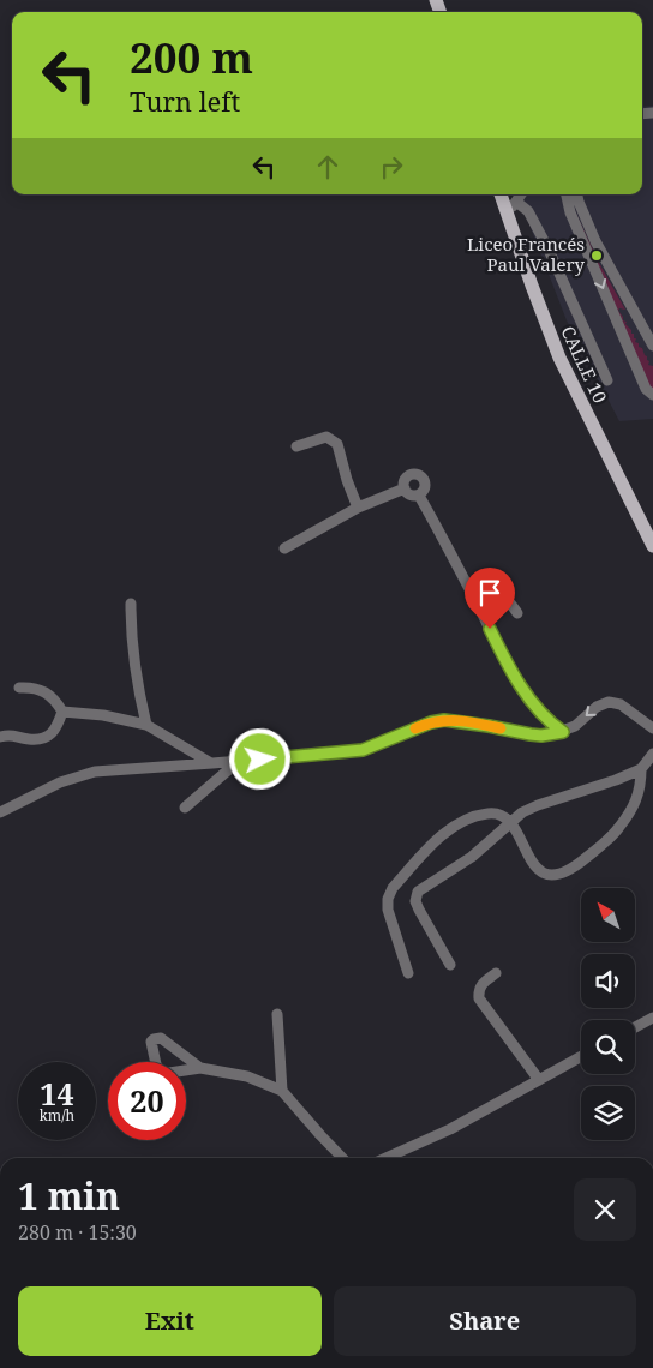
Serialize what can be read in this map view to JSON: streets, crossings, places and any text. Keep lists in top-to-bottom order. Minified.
{"streets":{"main road":["CALLE 10"]},"places":["Liceo Francés Paul Valery"],"north":"top left","page":{"turn":["200 m","Turn left"],"speed":"14 km/h","limit":"20","heading":["1 min","280 m · 15:30"],"buttons":["Exit","Share"]}}
